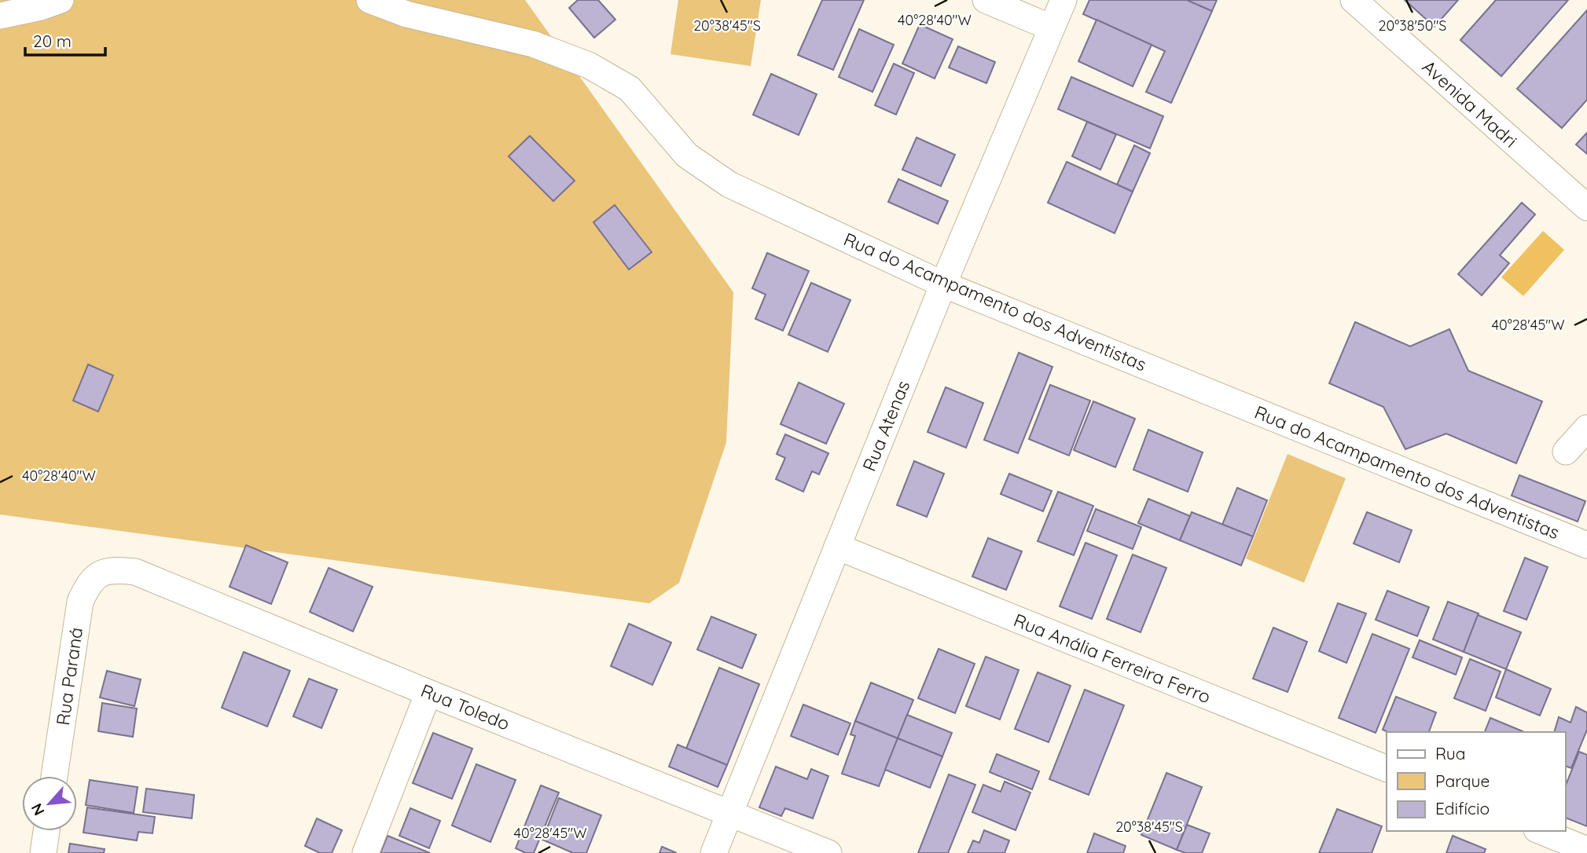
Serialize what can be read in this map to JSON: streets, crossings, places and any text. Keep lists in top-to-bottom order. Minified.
{"streets":{"street":["Avenida Madri","Rua do Acampamento dos Adventistas","Rua Atenas","Rua Anália Ferreira Ferro","Rua Paraná","Rua Toledo"]},"crossings":[["Rua do Acampamento dos Adventistas","Rua Atenas"],["Rua Atenas","Rua Anália Ferreira Ferro"],["Rua Atenas","Rua Toledo"],["Rua Paraná","Rua Toledo"]],"legend":["Rua","Parque","Edifício"],"scale_bar":"20 m","north":"bottom left","coordinates":["40°28'40\"W","20°38'45\"S","20°38'50\"S","40°28'45\"W"]}
